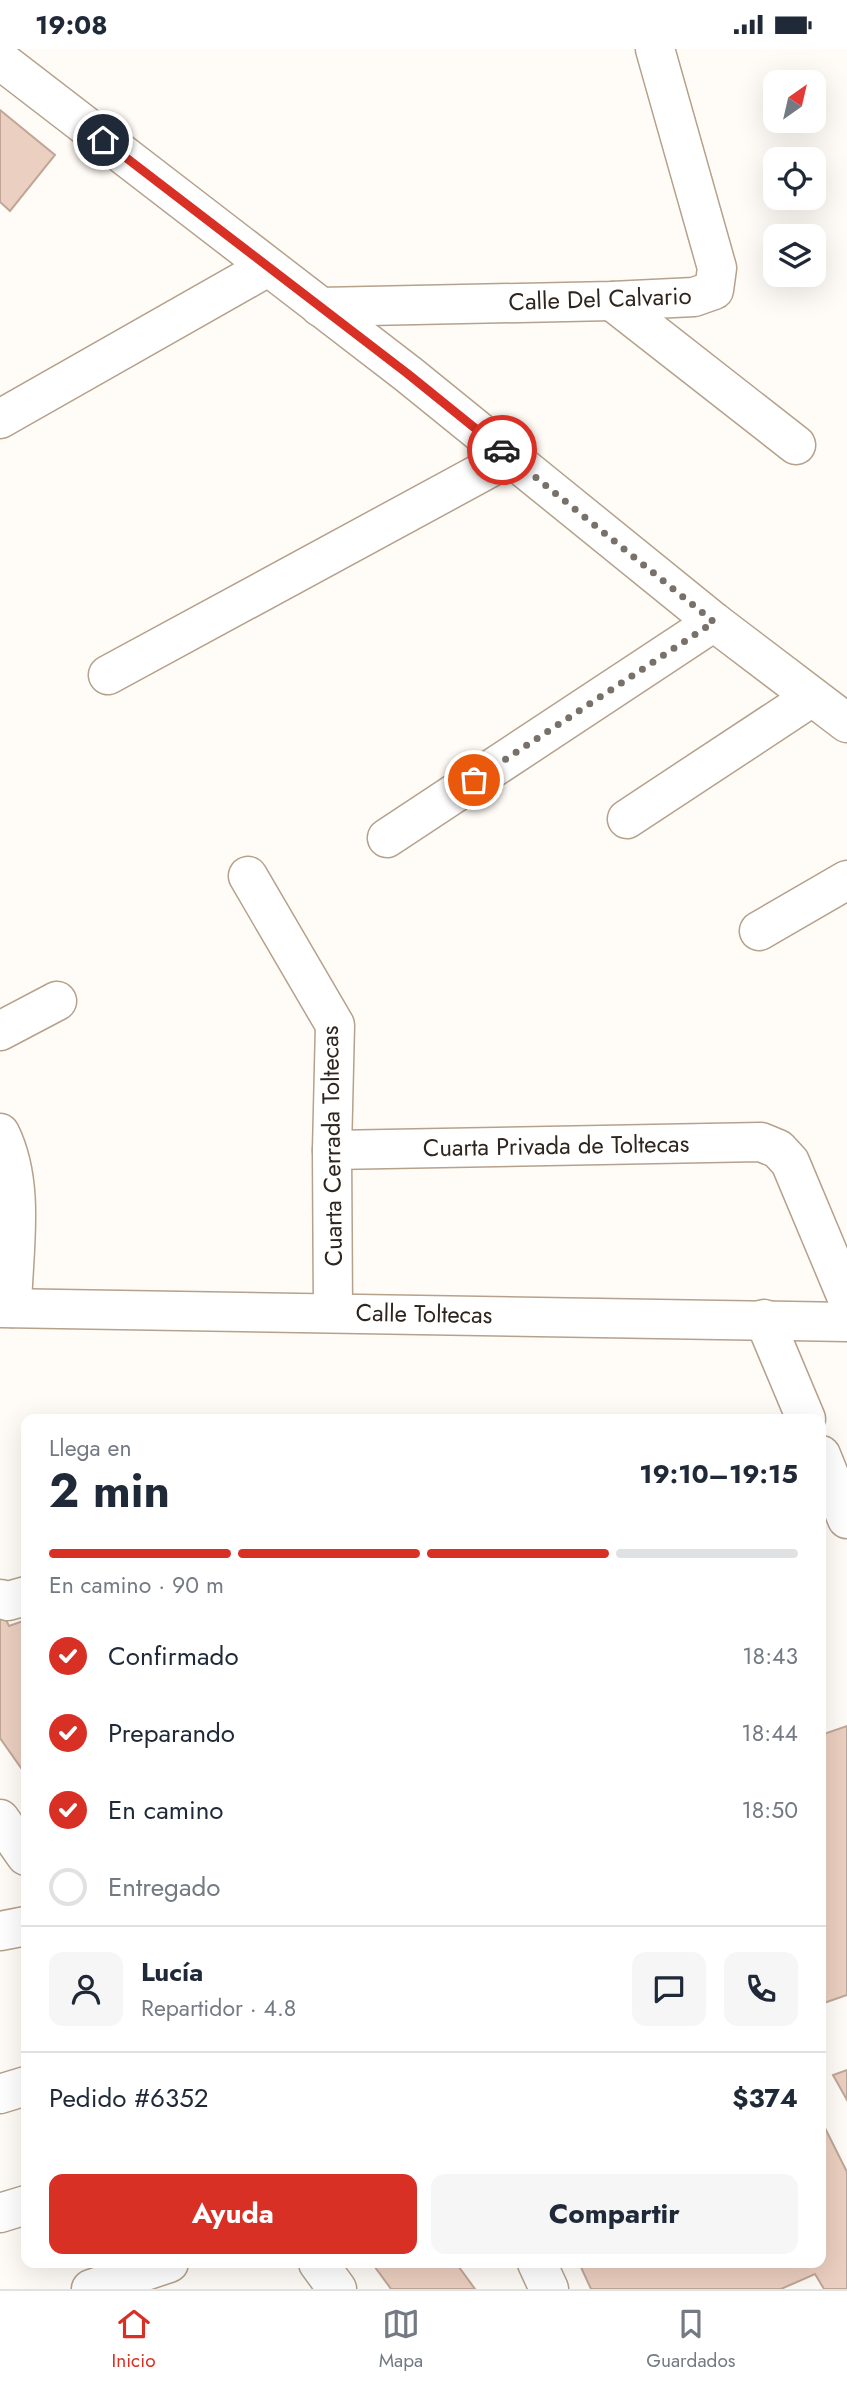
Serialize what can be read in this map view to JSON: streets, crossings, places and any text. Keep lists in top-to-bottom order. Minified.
{"streets":{"street":["Calle Del Calvario","Cuarta Cerrada Toltecas","Cuarta Privada de Toltecas","Calle Toltecas"]},"crossings":[["Cuarta Cerrada Toltecas","Cuarta Privada de Toltecas"],["Cuarta Cerrada Toltecas","Calle Toltecas"]],"north":"top right","page":{"status":"19:08","heading":["2 min","Llega en","19:10–19:15"],"panel":["Lucía","Repartidor · 4.8","Pedido #6352","$374"],"bar":"En camino · 90 m","list":[["Confirmado","18:43"],["Preparando","18:44"],["En camino","18:50"],"Entregado"],"buttons":["Ayuda","Compartir"],"tabs":["Inicio","Mapa","Guardados"]}}
